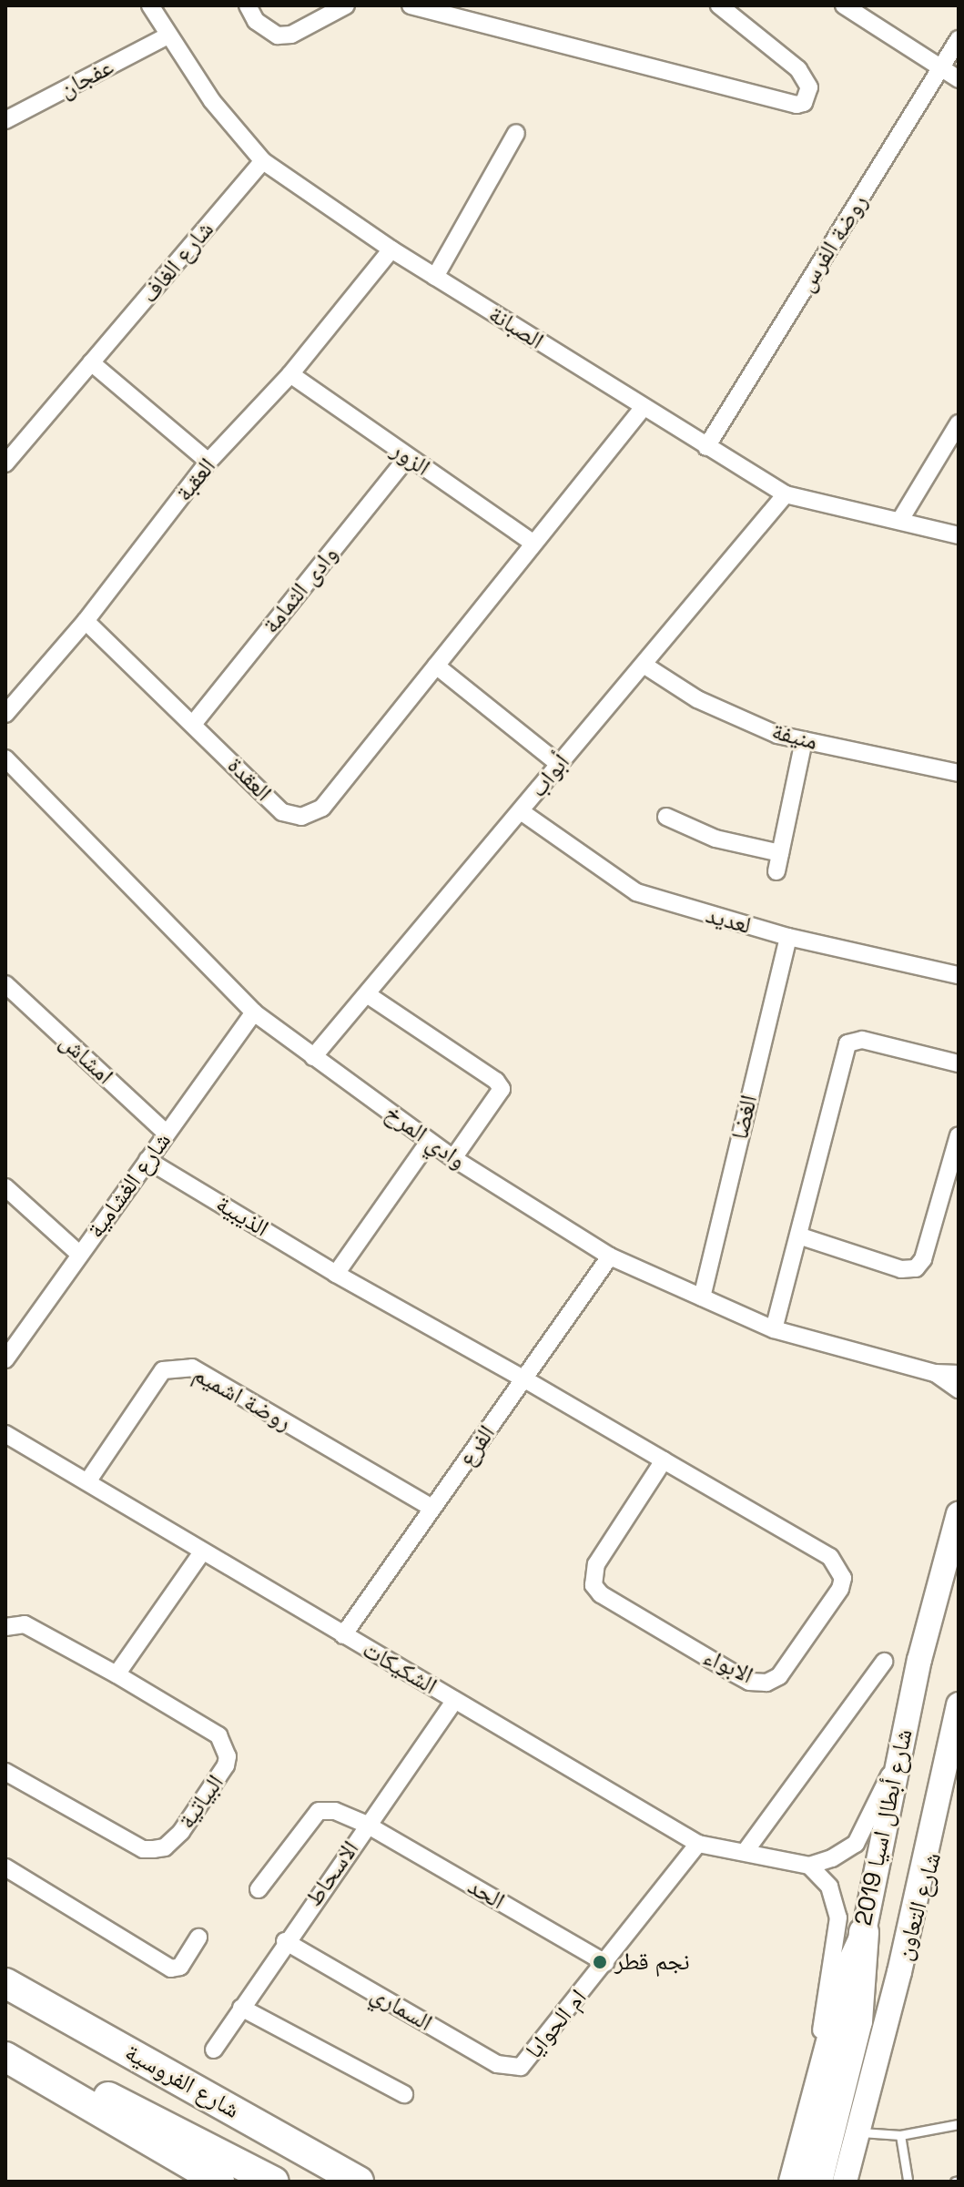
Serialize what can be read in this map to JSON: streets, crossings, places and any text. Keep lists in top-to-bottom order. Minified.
{"streets":{"highway":["شارع الفروسية"],"main road":["شارع أبطال اسيا 2019"],"street":["عفجان","روضة الفرس","شارع الغاف","الصبانة","الزور","العقبة","وادى الثمامة","منيفة","أبواب","العقدة","لعديد","امشاش","الغضا","وادي المرخ","شارع الغشامية","الذيبية","روضة اشميم","الفرع","الابواء","الشكيكات","البياتية","الاسحاط","الحد","شارع التعاون","السماري","ام الحوايا"]},"crossings":[["عفجان","الصبانة"],["روضة الفرس","الصبانة"],["شارع الغاف","الصبانة"],["الصبانة","العقبة"],["الصبانة","أبواب"],["الصبانة","العقدة"],["الزور","العقبة"],["الزور","وادى الثمامة"],["الزور","العقدة"],["العقبة","العقدة"],["وادى الثمامة","العقدة"],["منيفة","أبواب"],["أبواب","لعديد"],["أبواب","وادي المرخ"],["لعديد","الغضا"],["امشاش","شارع الغشامية"],["الغضا","وادي المرخ"],["وادي المرخ","شارع الغشامية"],["وادي المرخ","الفرع"],["شارع الغشامية","الذيبية"],["الذيبية","الفرع"],["الذيبية","الابواء"],["روضة اشميم","الفرع"],["روضة اشميم","الشكيكات"],["الفرع","الابواء"],["الفرع","الشكيكات"],["الشكيكات","الاسحاط"],["الشكيكات","ام الحوايا"],["شارع أبطال اسيا 2019","شارع التعاون"],["الاسحاط","الحد"],["الاسحاط","السماري"],["الحد","ام الحوايا"],["السماري","ام الحوايا"]],"places":["نجم قطر"]}
